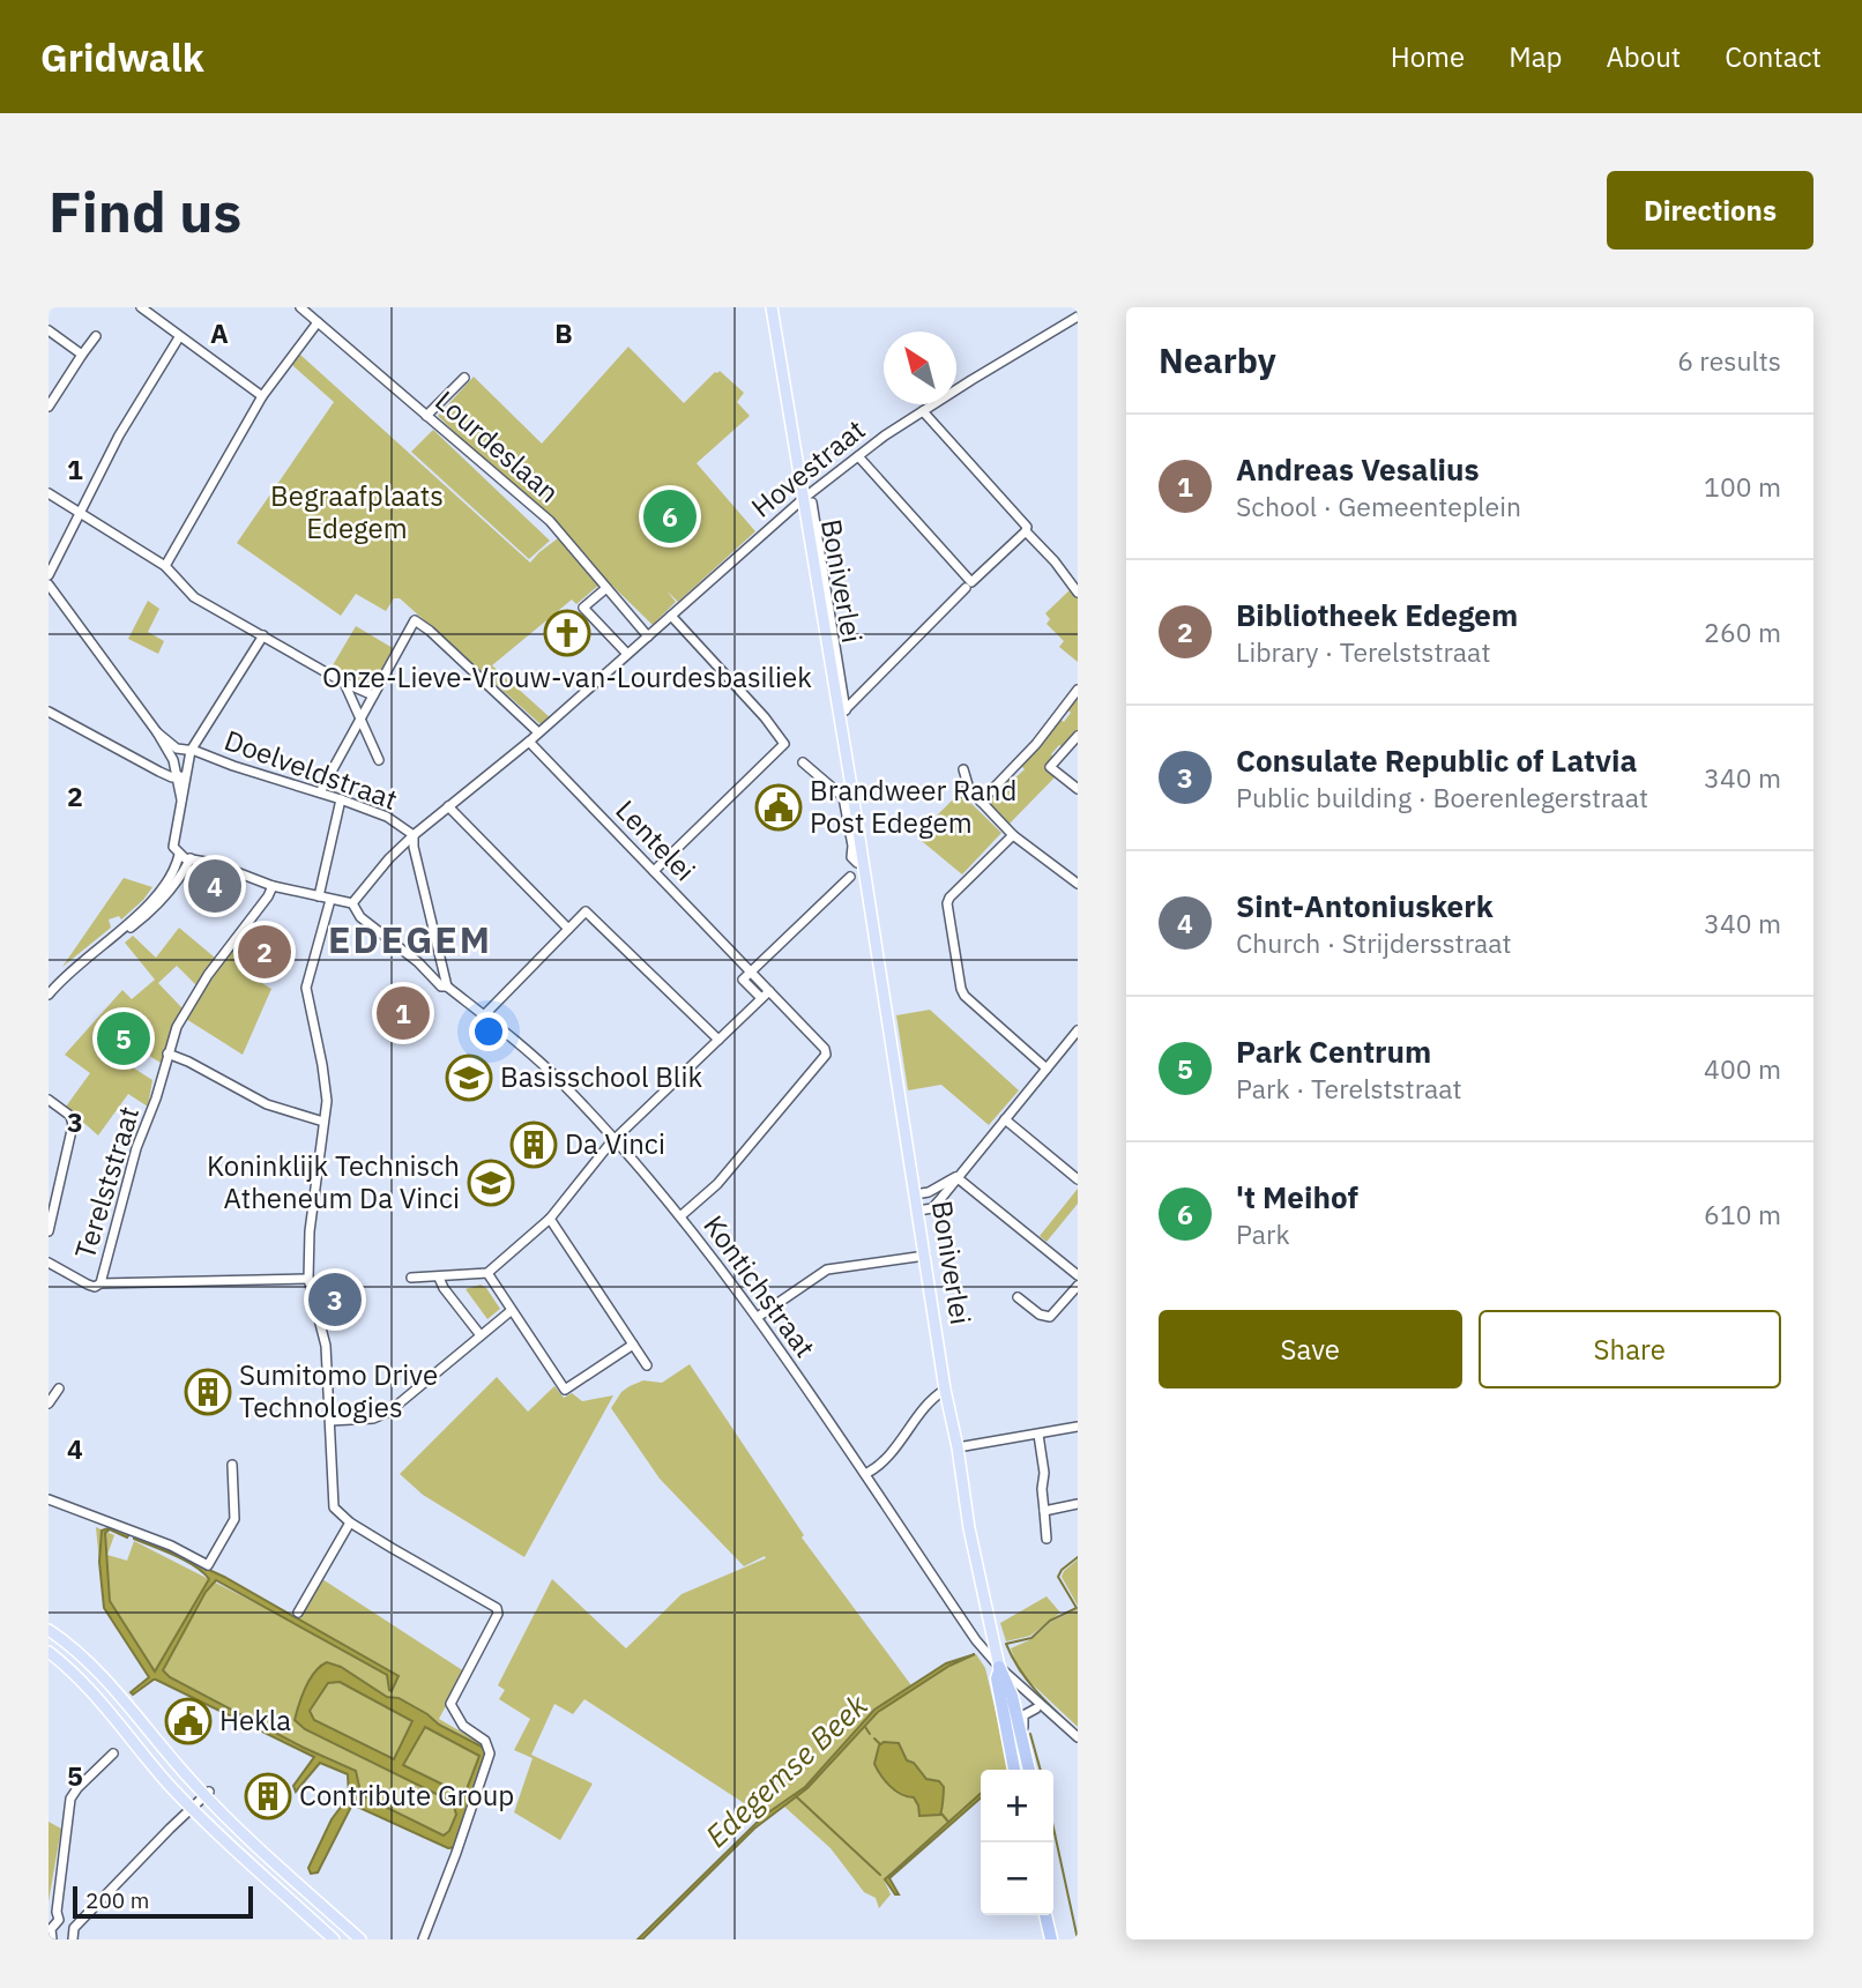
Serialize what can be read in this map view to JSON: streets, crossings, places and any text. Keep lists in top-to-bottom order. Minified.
{"streets":{"highway":["Boniverlei"],"street":["Lourdeslaan","Hovestraat","Doelveldstraat","Lentelei","Terelststraat","Kontichstraat"]},"crossings":[["Lourdeslaan","Hovestraat"],["Hovestraat","Boniverlei"],["Hovestraat","Doelveldstraat"],["Hovestraat","Lentelei"],["Hovestraat","Kontichstraat"],["Boniverlei","Kontichstraat"],["Lentelei","Kontichstraat"]],"districts":["EDEGEM"],"water":["Edegemse Beek"],"parks":["Begraafplaats Edegem"],"places":{"church":["Onze-Lieve-Vrouw-van-Lourdesbasiliek"],"public building":["Brandweer Rand Post Edegem","Hekla"],"school or university":["Basisschool Blik","Koninklijk Technisch Atheneum Da Vinci"],"building":["Da Vinci","Sumitomo Drive Technologies","Contribute Group"]},"scale_bar":"200 m","north":"top left","page":{"header":"Gridwalk","nav":["Home","Map","About","Contact"],"buttons":["Directions",["Save","Share"]],"title":"Find us","heading":["Nearby","6 results"],"list":[{"mark":"1","name":"Andreas Vesalius","note":"School · Gemeenteplein","value":"100 m"},{"mark":"2","name":"Bibliotheek Edegem","note":"Library · Terelststraat","value":"260 m"},{"mark":"3","name":"Consulate Republic of Latvia","note":"Public building · Boerenlegerstraat","value":"340 m"},{"mark":"4","name":"Sint-Antoniuskerk","note":"Church · Strijdersstraat","value":"340 m"},{"mark":"5","name":"Park Centrum","note":"Park · Terelststraat","value":"400 m"},{"mark":"6","name":"'t Meihof","note":"Park","value":"610 m"}],"pins":["6","4","2","1","5","3"],"map_buttons":["+","−"],"scale":"200 m"},"grid":{"columns":["A","B"],"rows":["1","2","3","4","5"]}}
